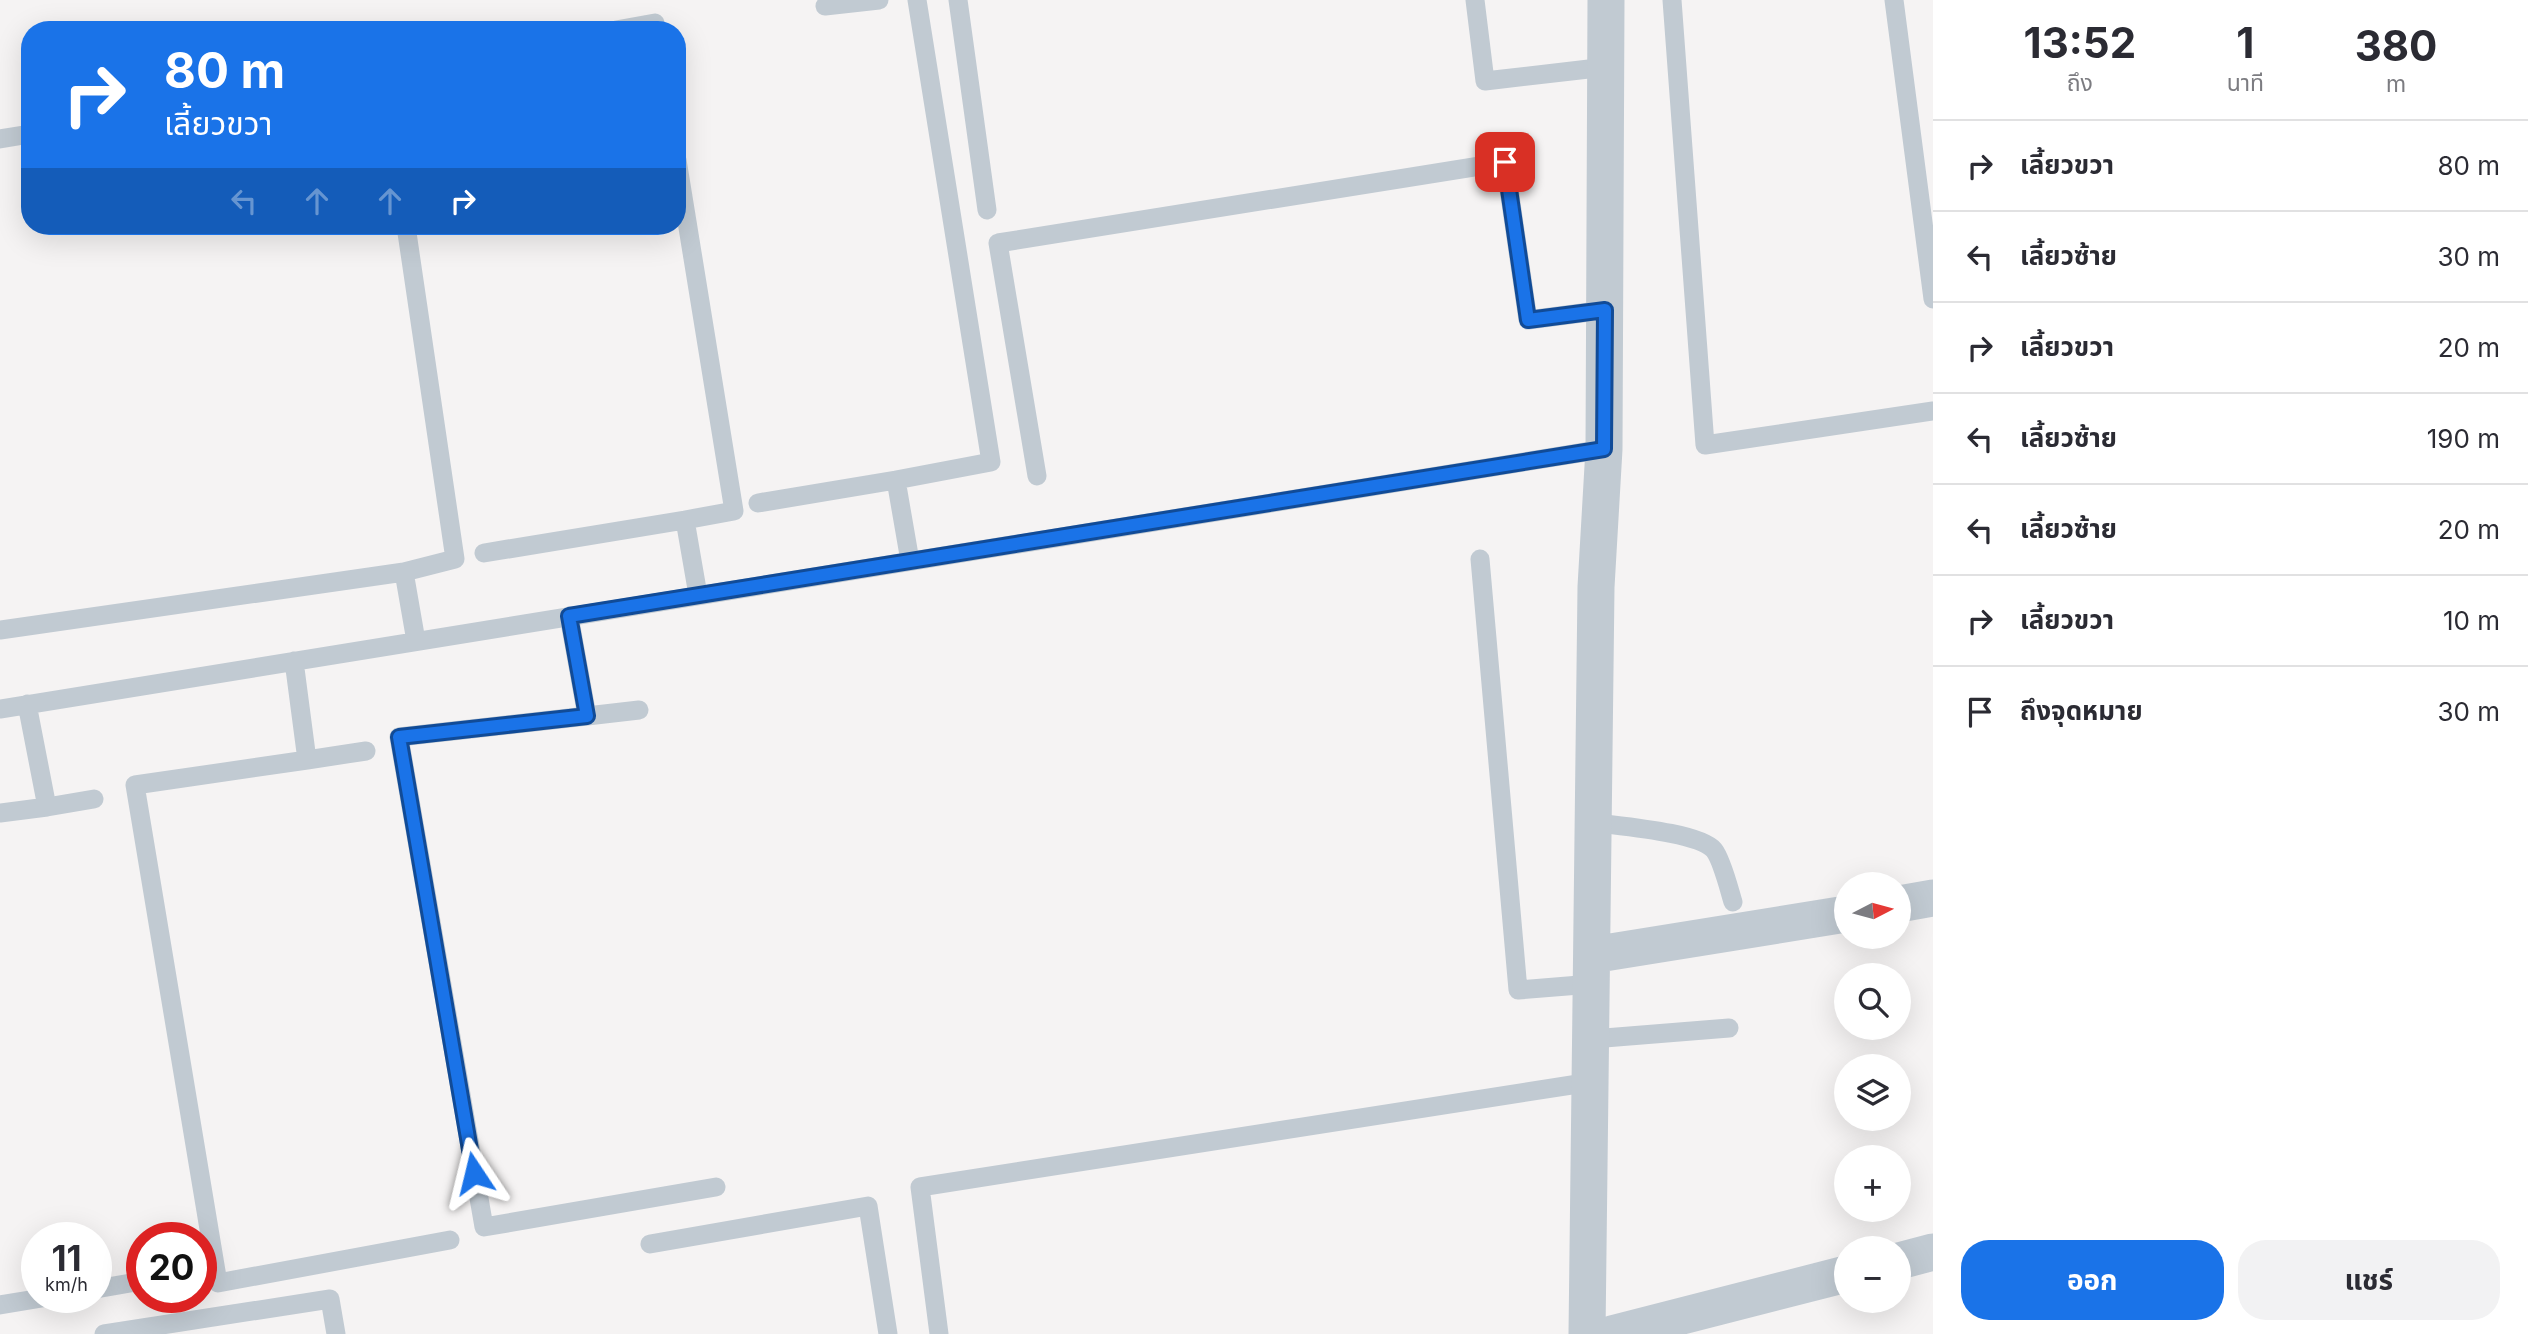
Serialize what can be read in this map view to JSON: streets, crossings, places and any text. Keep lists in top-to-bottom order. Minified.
{"north":"right","page":{"eta":["13:52","ถึง","1","นาที","380","m"],"turn":["80 m","เลี้ยวขวา"],"list":[{"name":"เลี้ยวขวา","value":"80 m"},{"name":"เลี้ยวซ้าย","value":"30 m"},{"name":"เลี้ยวขวา","value":"20 m"},{"name":"เลี้ยวซ้าย","value":"190 m"},{"name":"เลี้ยวซ้าย","value":"20 m"},{"name":"เลี้ยวขวา","value":"10 m"},{"name":"ถึงจุดหมาย","value":"30 m"}],"map_buttons":["+","−"],"speed":"11 km/h","limit":"20","buttons":["ออก","แชร์"]}}
